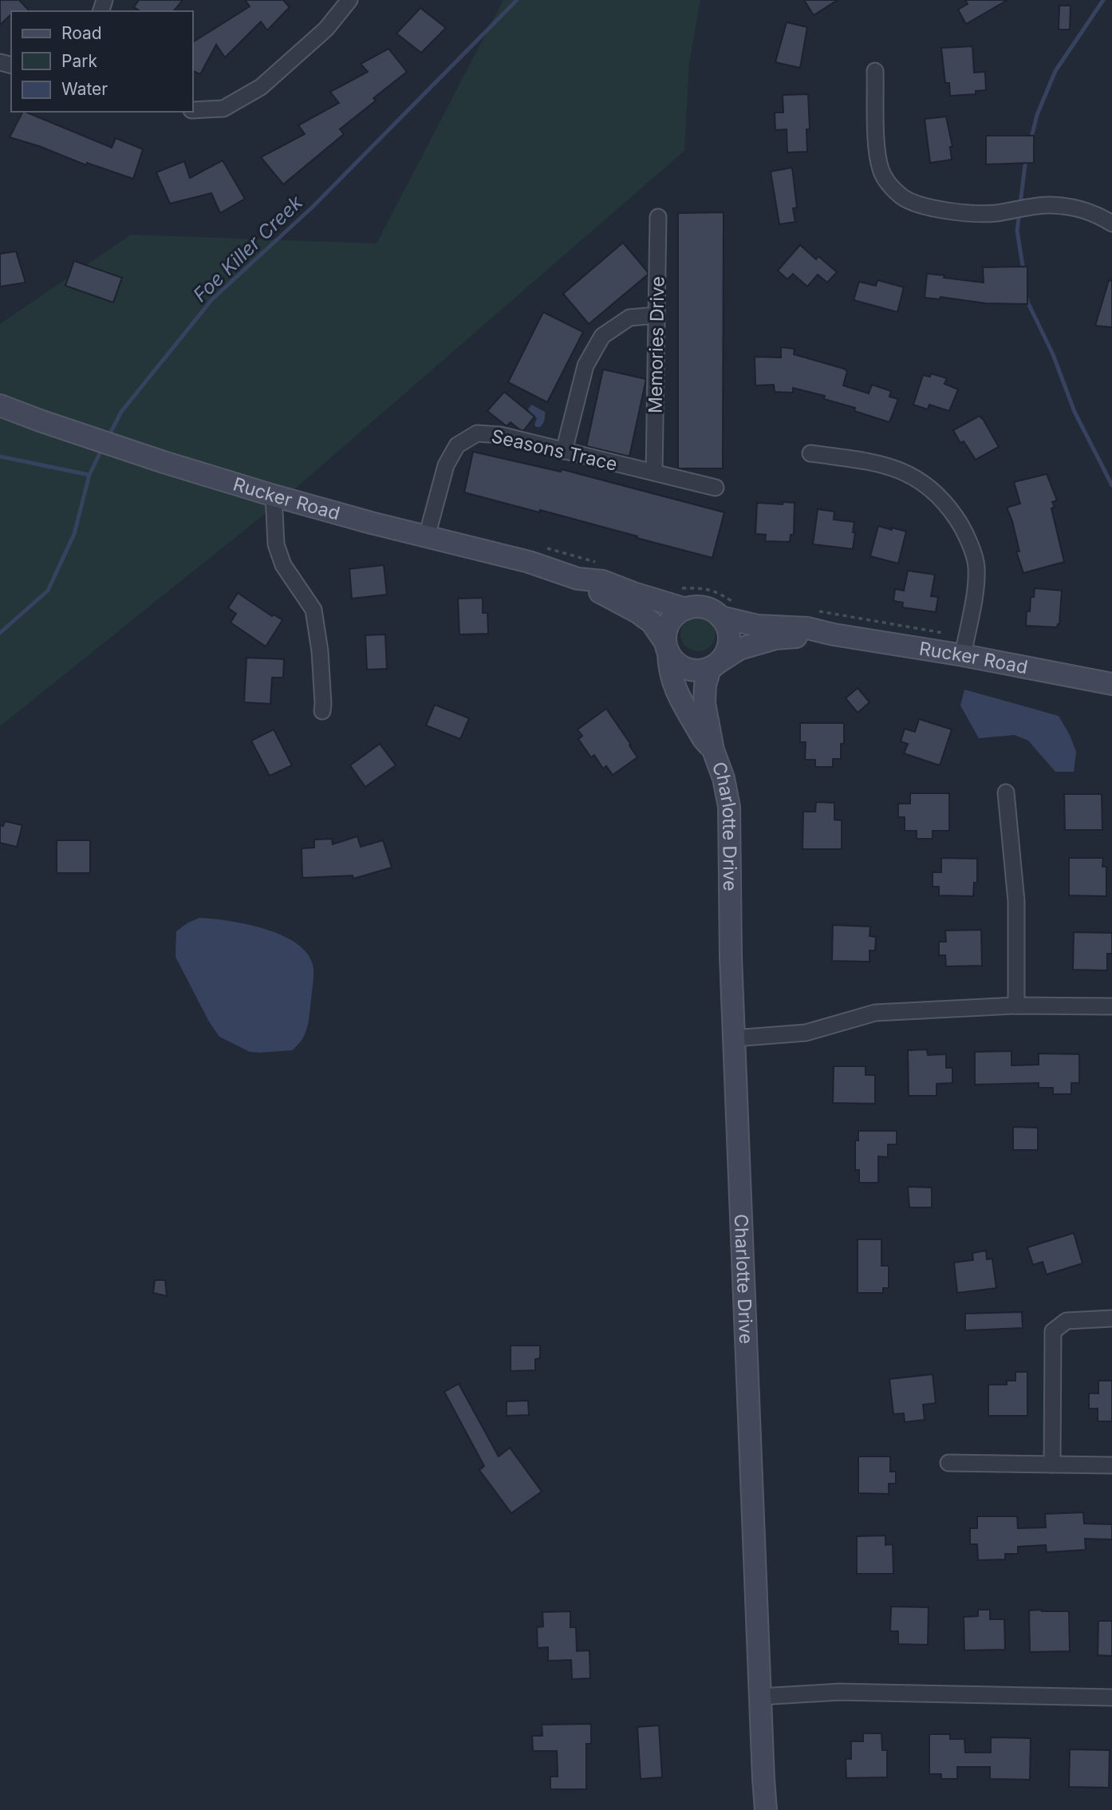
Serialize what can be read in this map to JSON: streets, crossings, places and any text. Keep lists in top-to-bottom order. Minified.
{"streets":{"main road":["Rucker Road","Charlotte Drive"],"street":["Memories Drive","Seasons Trace"]},"crossings":[["Memories Drive","Seasons Trace"],["Seasons Trace","Rucker Road"],["Rucker Road","Charlotte Drive"]],"water":["Foe Killer Creek"],"legend":["Road","Park","Water"]}
